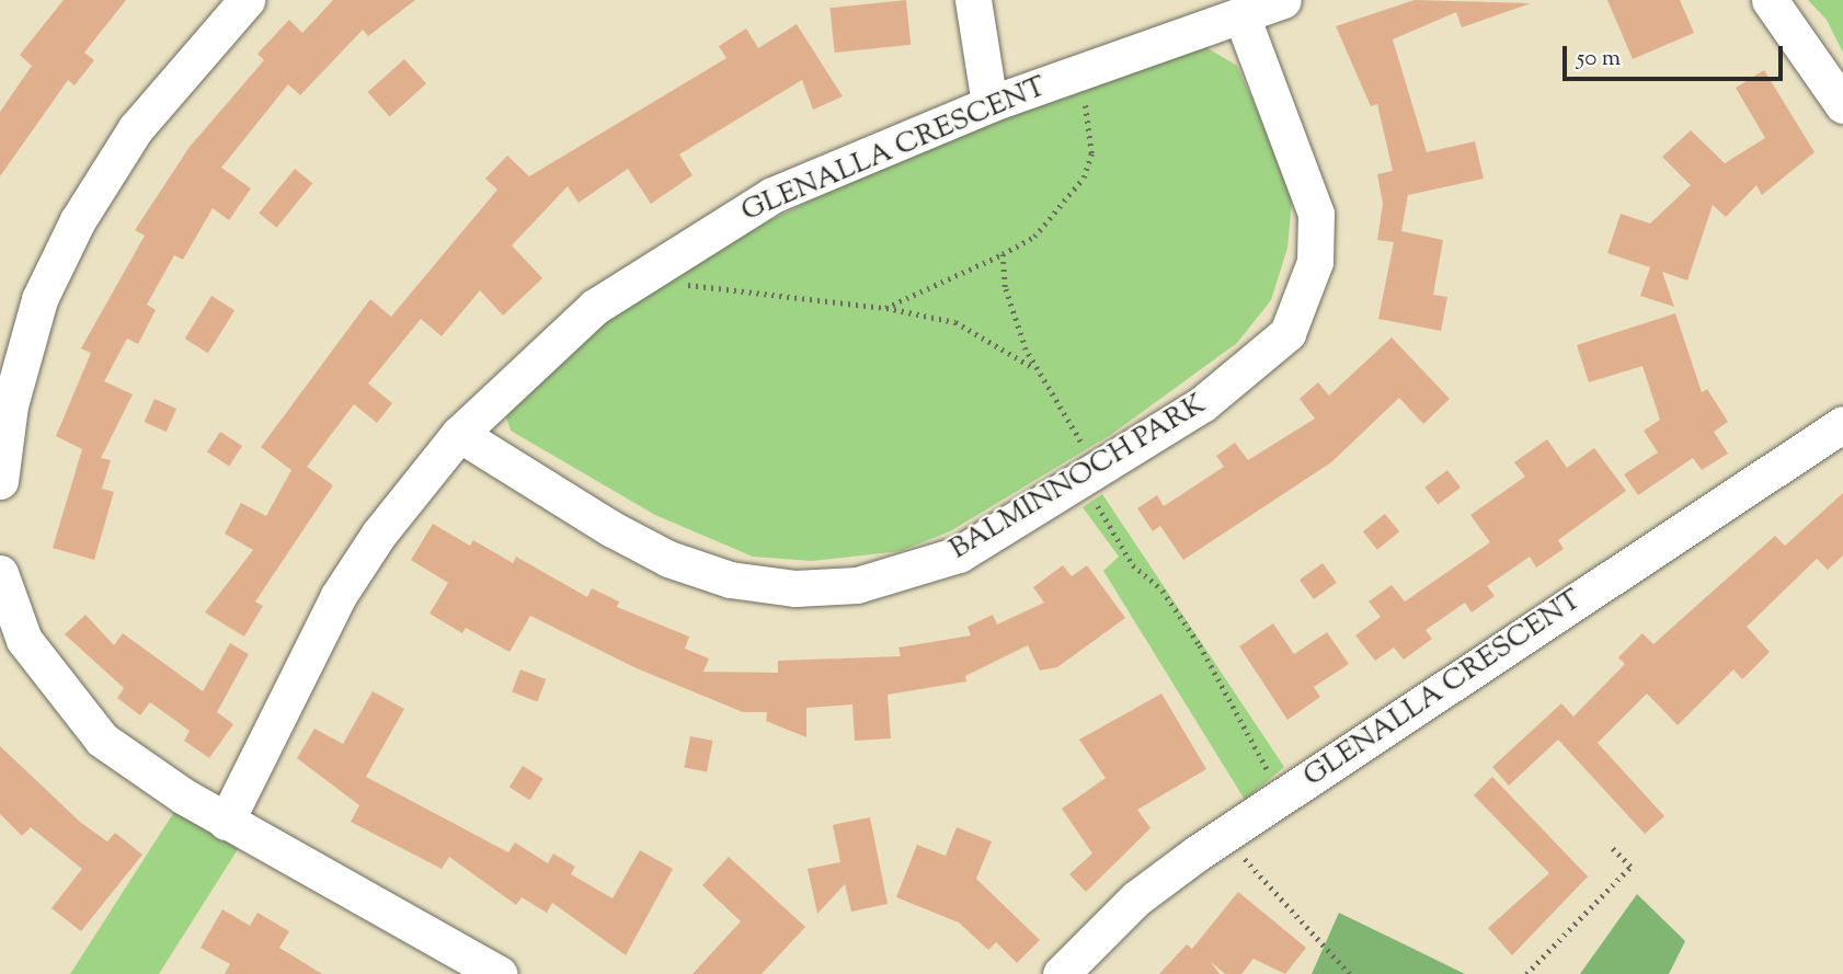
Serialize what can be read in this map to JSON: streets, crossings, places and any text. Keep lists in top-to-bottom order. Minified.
{"streets":{"street":["GLENALLA CRESCENT","BALMINNOCH PARK"]},"crossings":[["GLENALLA CRESCENT","BALMINNOCH PARK"]],"scale_bar":"50 m"}
